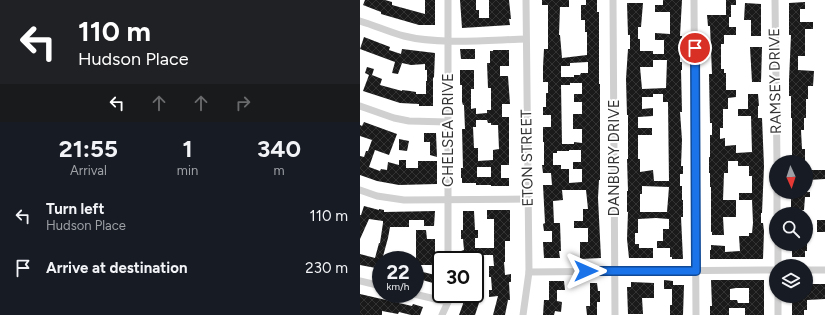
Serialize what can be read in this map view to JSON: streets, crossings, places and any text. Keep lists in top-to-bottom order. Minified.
{"streets":{"street":["RAMSEY DRIVE","CHELSEA DRIVE","ETON STREET","DANBURY DRIVE"]},"north":"bottom","page":{"turn":["110 m","Hudson Place"],"eta":["21:55","Arrival","1","min","340","m"],"list":[{"name":"Turn left","note":"Hudson Place","value":"110 m"},{"name":"Arrive at destination","value":"230 m"}],"speed":"22 km/h","limit":"30"}}
